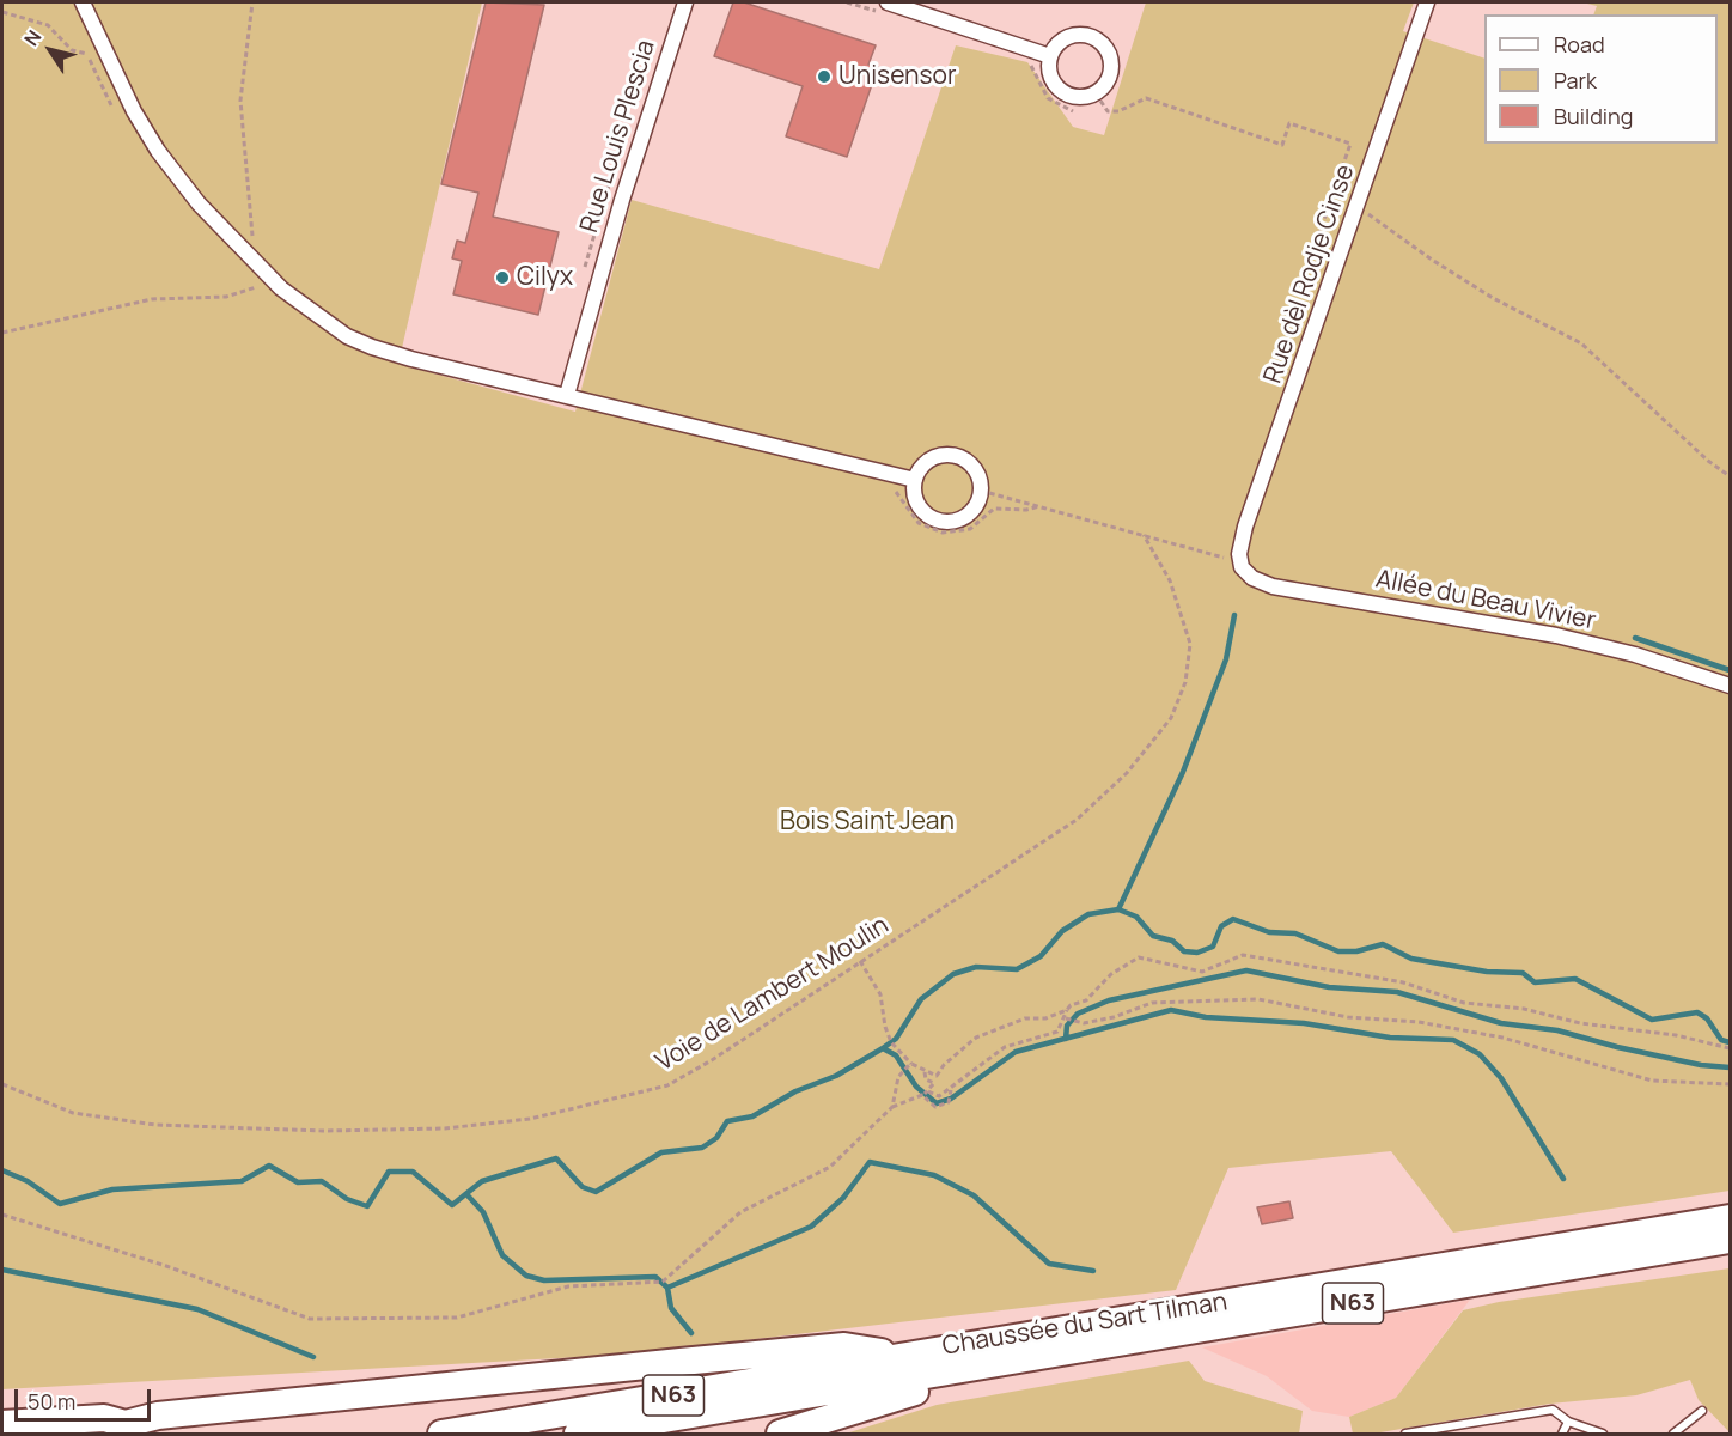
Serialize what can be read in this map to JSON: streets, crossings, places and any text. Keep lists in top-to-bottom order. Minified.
{"streets":{"highway":["N63","Chaussée du Sart Tilman"],"street":["Rue Louis Plescia","Rue dèl Rodje Cinse","Allée du Beau Vivier"],"path":["Voie de Lambert Moulin"]},"crossings":[["Rue dèl Rodje Cinse","Allée du Beau Vivier"]],"parks":["Bois Saint Jean"],"places":["Unisensor","Cilyx"],"legend":["Road","Park","Building"],"scale_bar":"50 m","north":"top left"}
